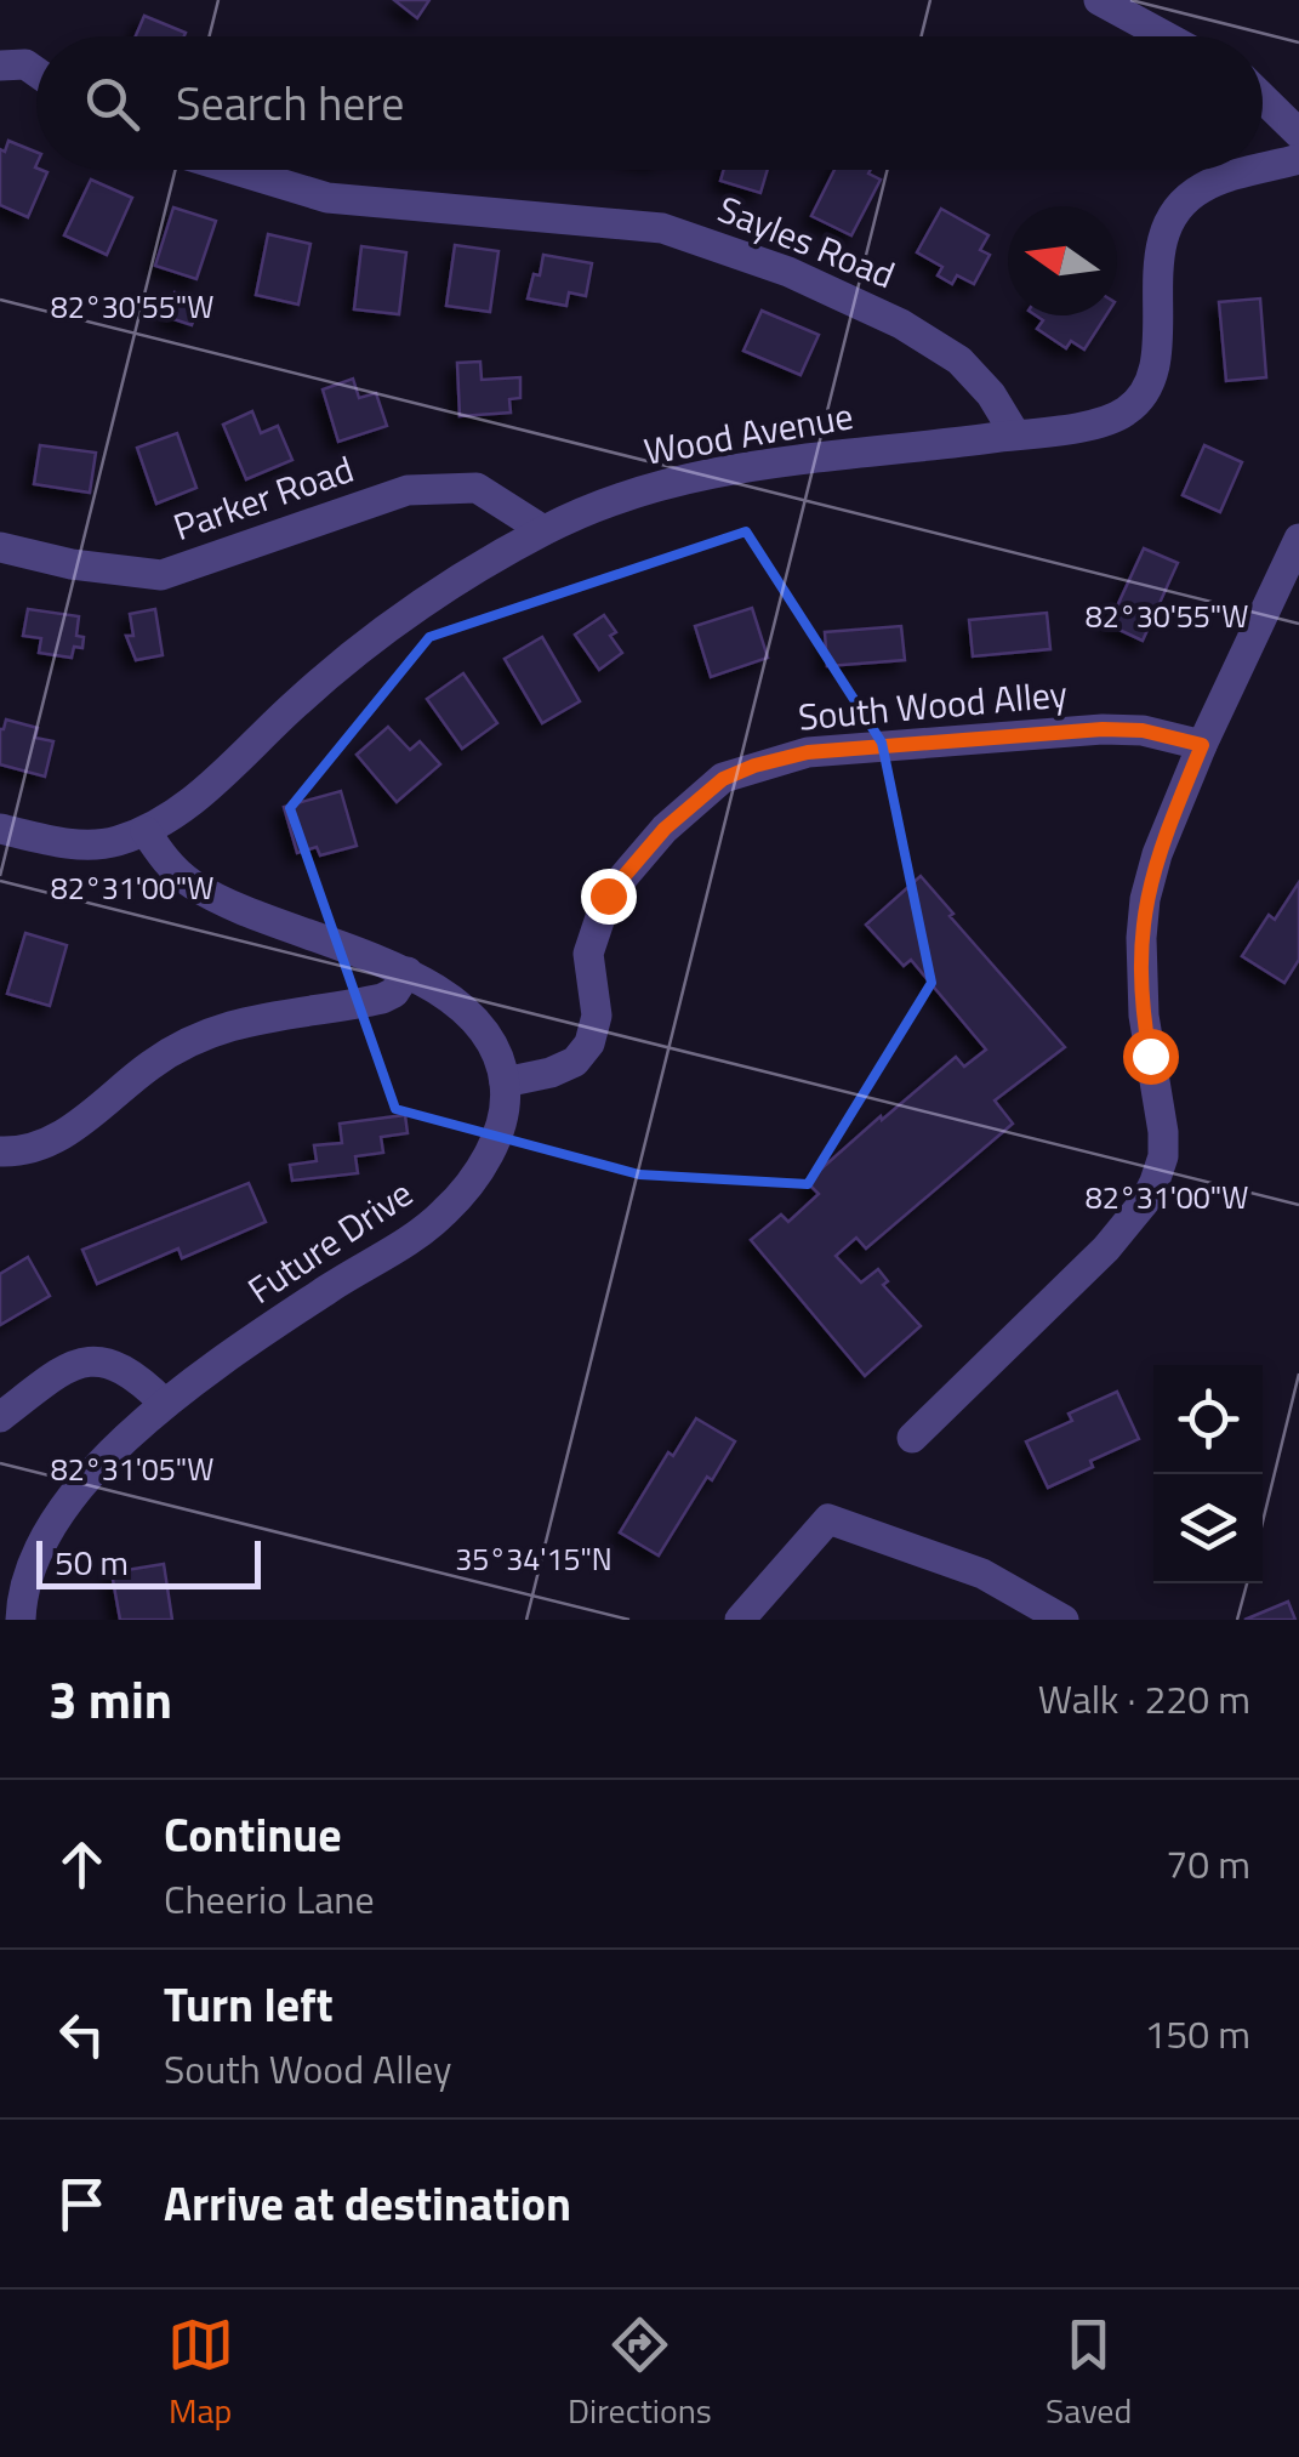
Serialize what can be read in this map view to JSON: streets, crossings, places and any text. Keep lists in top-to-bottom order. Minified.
{"streets":{"street":["Sayles Road","Wood Avenue","Parker Road","South Wood Alley","Future Drive"]},"crossings":[["Sayles Road","Wood Avenue"],["Wood Avenue","Parker Road"],["South Wood Alley","Future Drive"]],"scale_bar":"50 m","north":"left","page":{"search":"Search here","scale":"50 m","heading":["3 min","Walk · 220 m"],"list":[["Continue","Cheerio Lane","70 m"],["Turn left","South Wood Alley","150 m"],"Arrive at destination"],"nav":["Map","Directions","Saved"]},"coordinates":["82°30'55\"W","82°31'00\"W","82°31'05\"W","35°34'15\"N"]}
